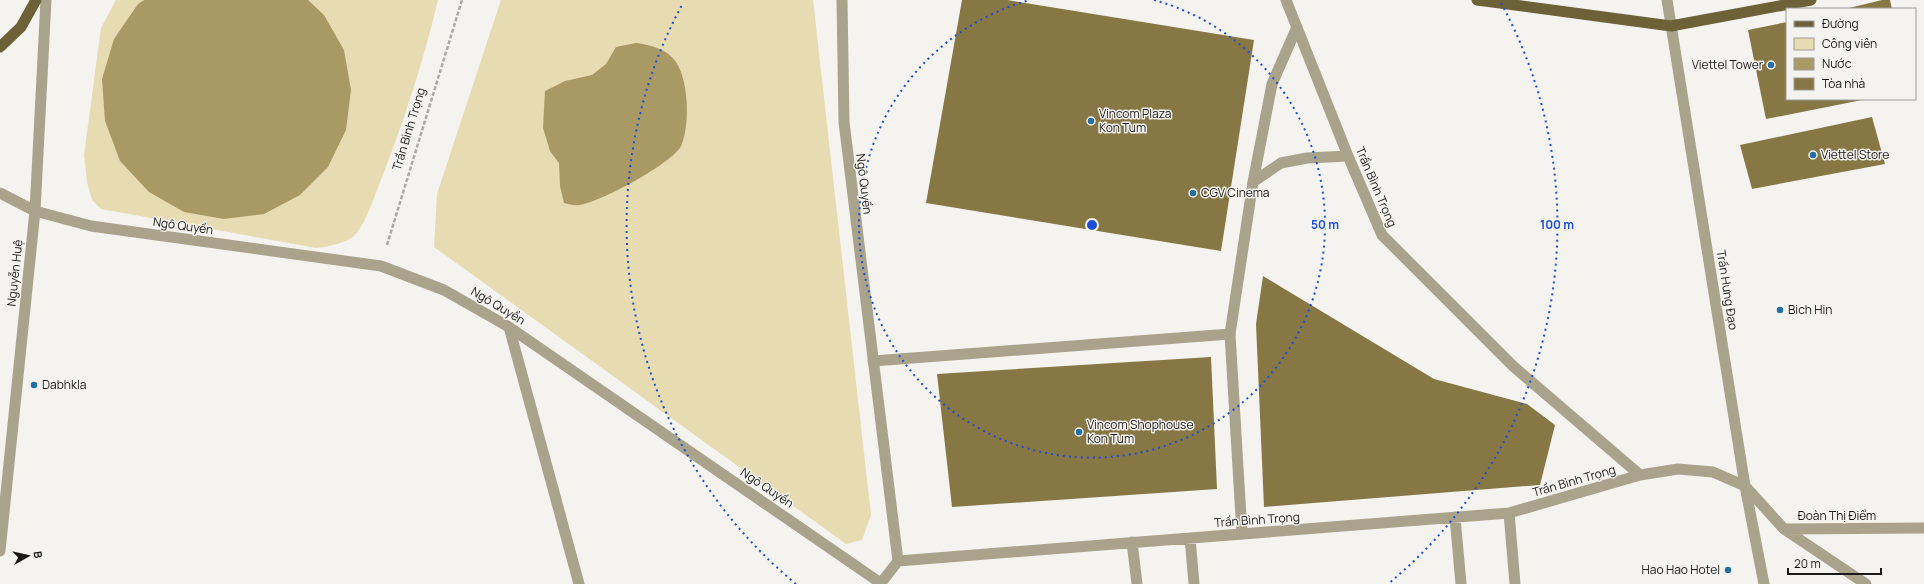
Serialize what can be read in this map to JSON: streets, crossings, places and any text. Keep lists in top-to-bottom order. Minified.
{"streets":{"street":["Trần Bình Trọng","Ngô Quyền","Nguyễn Huệ","Trần Hưng Đạo","Đoàn Thị Điểm"]},"crossings":[["Trần Bình Trọng","Ngô Quyền"],["Trần Bình Trọng","Trần Hưng Đạo"],["Trần Bình Trọng","Đoàn Thị Điểm"],["Ngô Quyền","Nguyễn Huệ"],["Trần Hưng Đạo","Đoàn Thị Điểm"]],"places":["Viettel Tower","Vincom Plaza Kon Tum","Viettel Store","CGV Cinema","Bich Hin","Dabhkla","Vincom Shophouse Kon Tum","Hao Hao Hotel"],"legend":["Đường","Công viên","Nước","Tòa nhà"],"scale_bar":"20 m","north":"right","rings":["50 m","100 m"]}
